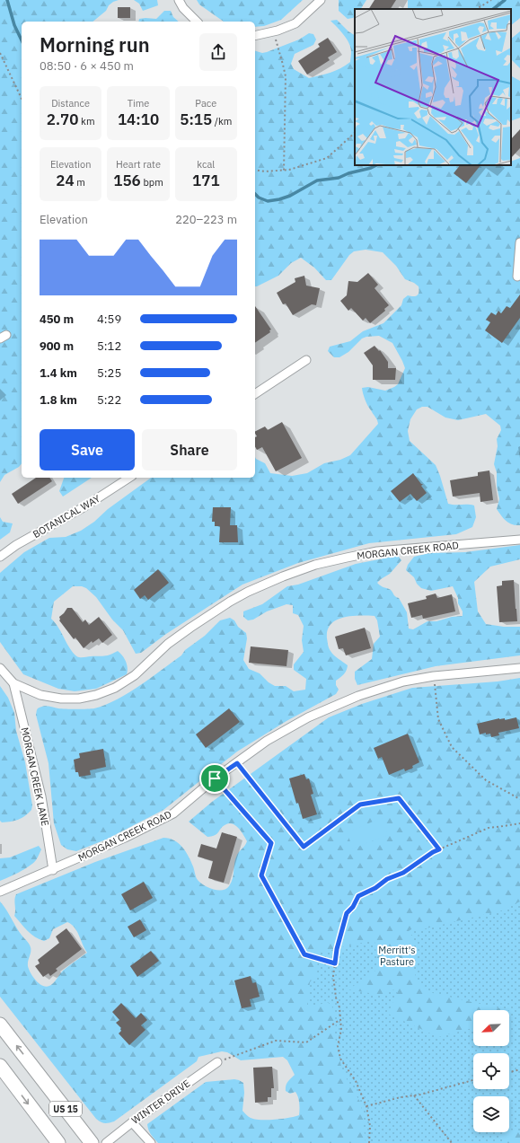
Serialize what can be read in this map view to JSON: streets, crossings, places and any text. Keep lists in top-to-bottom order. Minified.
{"streets":{"highway":["US 15"],"street":["BOTANICAL WAY","MORGAN CREEK ROAD","MORGAN CREEK LANE","WINTER DRIVE"]},"crossings":[["MORGAN CREEK ROAD","MORGAN CREEK LANE"]],"parks":["Merritt's Pasture"],"north":"bottom left","page":{"heading":["Morning run","08:50 · 6 × 450 m"],"stats":[["Distance","2.70 km"],["Time","14:10"],["Pace","5:15 /km"],["Elevation","24 m"],["Heart rate","156 bpm"],["kcal","171"]],"chart":["Elevation","220–223 m"],"list":[{"name":"450 m","note":"4:59"},{"name":"900 m","note":"5:12"},{"name":"1.4 km","note":"5:25"},{"name":"1.8 km","note":"5:22"}],"buttons":["Save","Share"]}}
